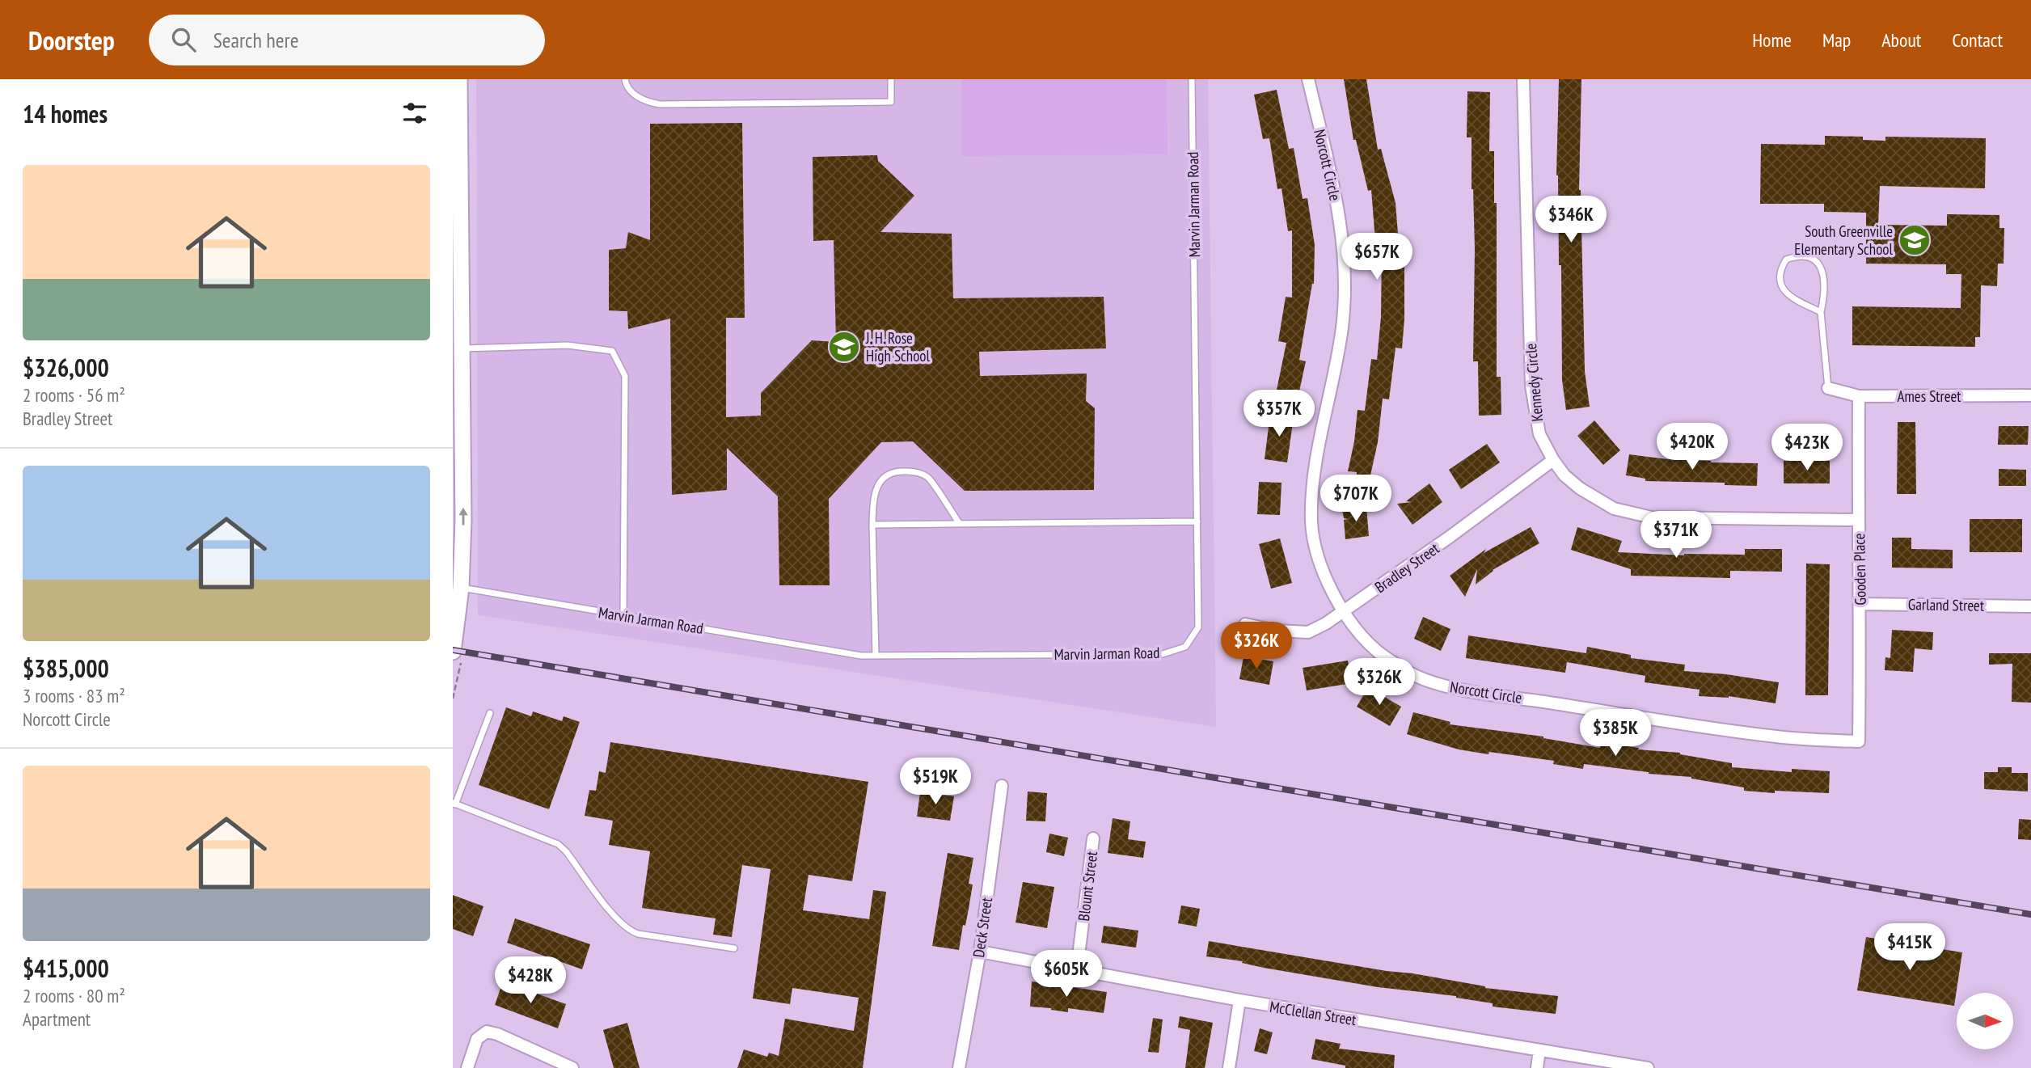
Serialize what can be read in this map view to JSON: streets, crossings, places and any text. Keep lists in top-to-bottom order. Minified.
{"streets":{"street":["Norcott Circle","Kennedy Circle","Ames Street","Bradley Street","Gooden Place","Garland Street","Blount Street","Deck Street","McClellan Street"],"lane":["Marvin Jarman Road"]},"crossings":[["Norcott Circle","Bradley Street"],["Norcott Circle","Gooden Place"],["Kennedy Circle","Bradley Street"],["Kennedy Circle","Gooden Place"],["Ames Street","Gooden Place"],["Gooden Place","Garland Street"],["Blount Street","McClellan Street"],["Deck Street","McClellan Street"]],"places":{"school or university":["South Greenville Elementary School","J. H. Rose High School"]},"north":"right","page":{"header":"Doorstep","search":"Search here","nav":["Home","Map","About","Contact"],"heading":"14 homes","list":[{"name":"$326,000","note":"2 rooms · 56 m² · Bradley Street"},{"name":"$385,000","note":"3 rooms · 83 m² · Norcott Circle"},{"name":"$415,000","note":"2 rooms · 80 m² · Apartment"}],"price":["$346K","$657K","$357K","$420K","$423K","$707K","$371K","$326K","$326K","$385K","$519K","$415K","$605K","$428K"]}}
